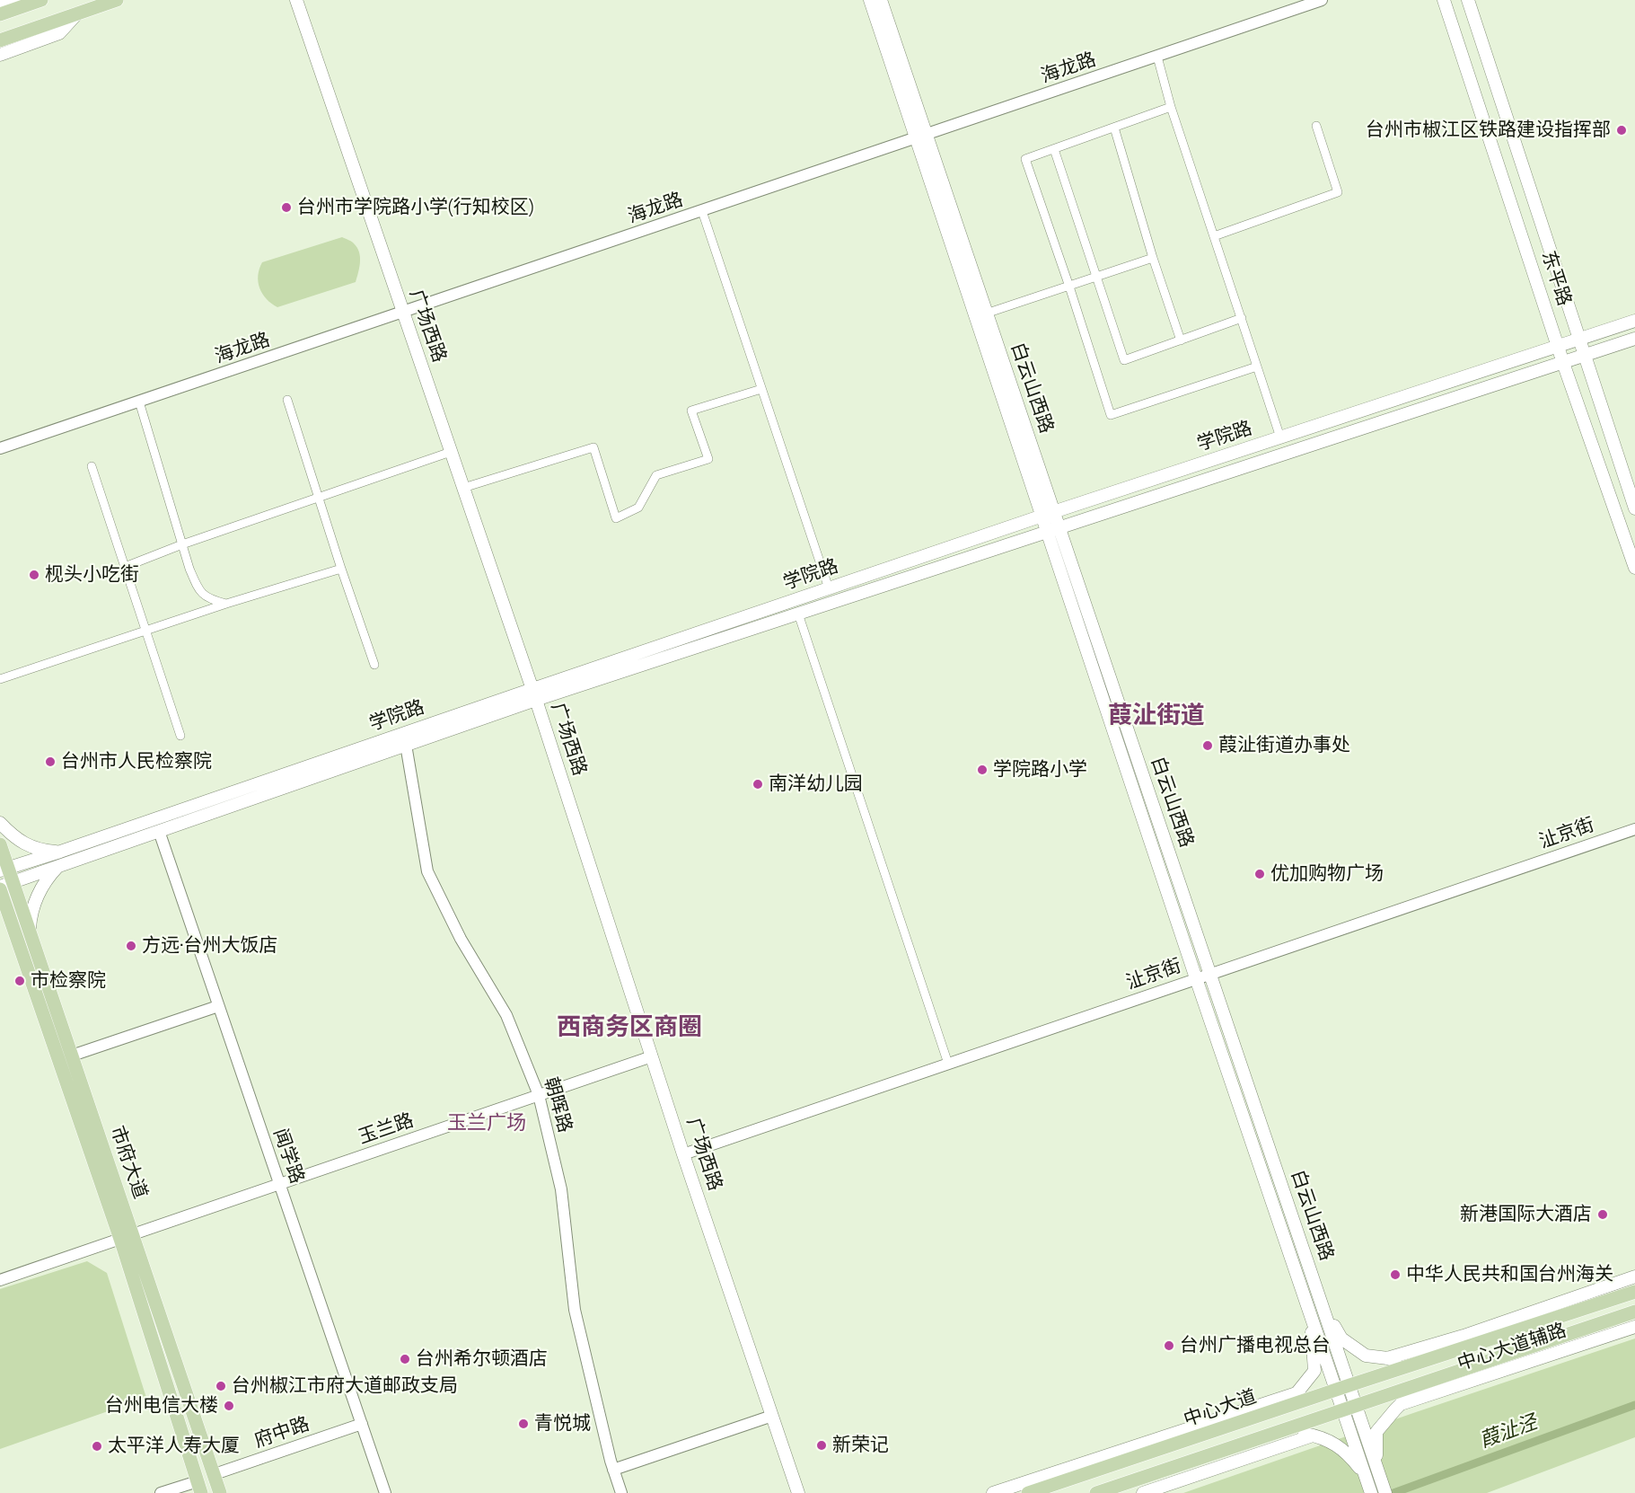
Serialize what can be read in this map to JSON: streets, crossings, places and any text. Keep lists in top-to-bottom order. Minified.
{"streets":{"main road":["东平路","广场西路","白云山西路","学院路","市府大道","中心大道辅路","中心大道"],"street":["海龙路","沚京街","朝晖路","玉兰路","闻学路","府中路"]},"crossings":[["海龙路","广场西路"],["海龙路","白云山西路"],["东平路","学院路"],["广场西路","学院路"],["广场西路","沚京街"],["广场西路","玉兰路"],["白云山西路","学院路"],["白云山西路","沚京街"],["白云山西路","中心大道"],["学院路","朝晖路"],["学院路","闻学路"],["学院路","市府大道"],["朝晖路","玉兰路"],["玉兰路","闻学路"],["玉兰路","市府大道"],["闻学路","府中路"],["市府大道","府中路"],["中心大道辅路","中心大道"]],"districts":["葭沚街道","西商务区商圈","玉兰广场"],"water":["葭沚泾"],"places":["台州市椒江区铁路建设指挥部","台州市学院路小学(行知校区)","枧头小吃街","葭沚街道办事处","台州市人民检察院","学院路小学","南洋幼儿园","优加购物广场","方远·台州大饭店","市检察院","新港国际大酒店","中华人民共和国台州海关","台州广播电视总台","台州希尔顿酒店","台州椒江市府大道邮政支局","台州电信大楼","青悦城","新荣记","太平洋人寿大厦"]}
